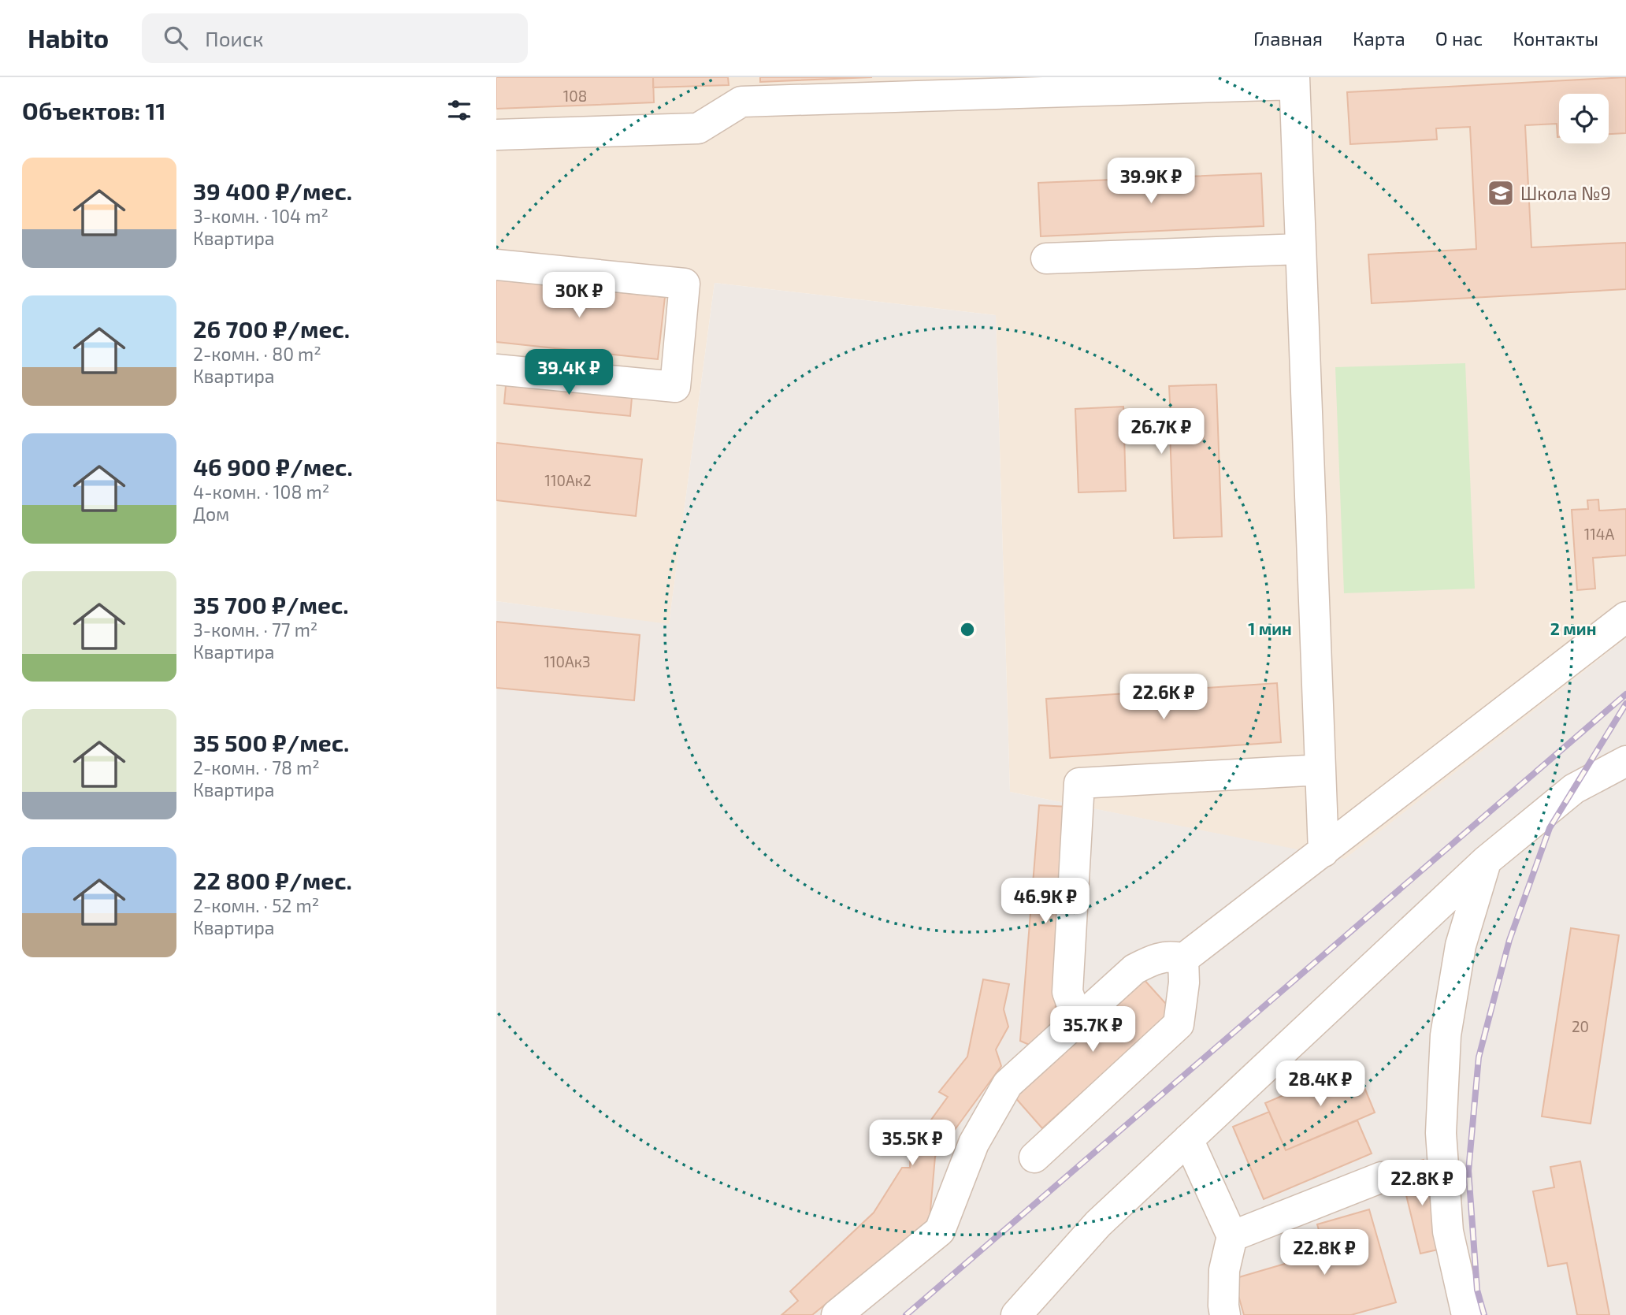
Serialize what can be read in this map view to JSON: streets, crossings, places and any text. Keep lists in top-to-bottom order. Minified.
{"places":{"school or university":["Школа №9"]},"house_numbers":["108","110Ак2","114А","110Ак3","20"],"page":{"header":"Habito","search":"Поиск","nav":["Главная","Карта","О нас","Контакты"],"heading":"Объектов: 11","list":[{"name":"39 400 ₽/мес.","note":"3-комн. · 104 m² · Квартира"},{"name":"26 700 ₽/мес.","note":"2-комн. · 80 m² · Квартира"},{"name":"46 900 ₽/мес.","note":"4-комн. · 108 m² · Дом"},{"name":"35 700 ₽/мес.","note":"3-комн. · 77 m² · Квартира"},{"name":"35 500 ₽/мес.","note":"2-комн. · 78 m² · Квартира"},{"name":"22 800 ₽/мес.","note":"2-комн. · 52 m² · Квартира"}],"price":["39.9K ₽","30K ₽","39.4K ₽","26.7K ₽","22.6K ₽","46.9K ₽","35.7K ₽","28.4K ₽","35.5K ₽","22.8K ₽","22.8K ₽"]},"rings":["1 мин","2 мин"]}
